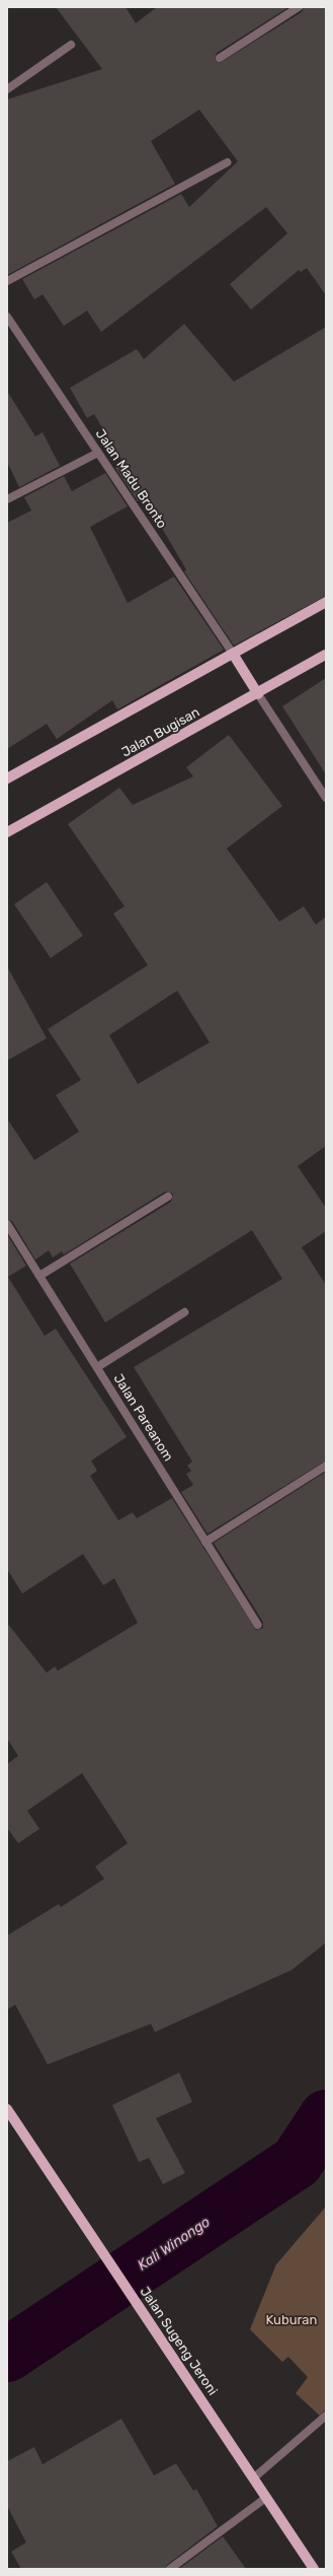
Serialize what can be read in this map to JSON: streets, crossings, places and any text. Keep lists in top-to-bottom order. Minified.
{"streets":{"main road":["Jalan Bugisan","Jalan Sugeng Jeroni"],"street":["Jalan Madu Bronto","Jalan Pareanom"]},"water":["Kali Winongo"],"parks":["Kuburan"]}
